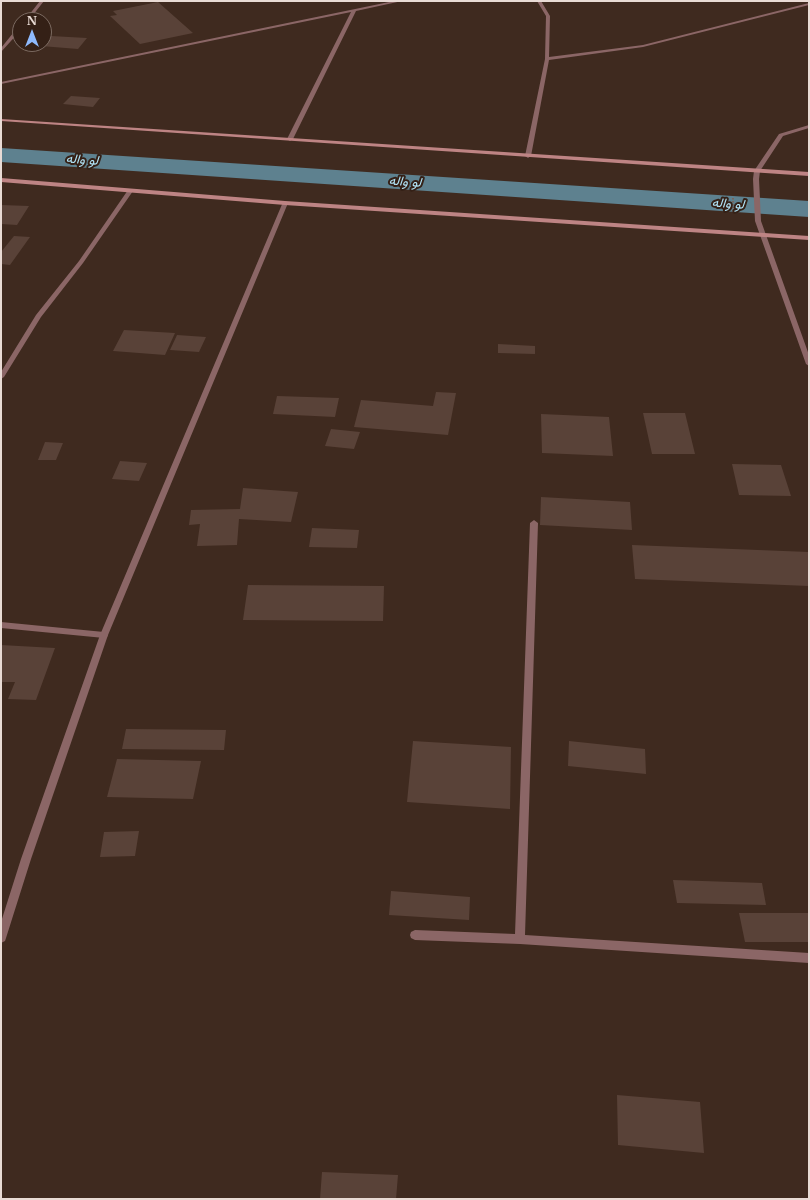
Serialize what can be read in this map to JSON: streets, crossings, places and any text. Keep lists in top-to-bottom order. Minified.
{"water":["لو واله"],"north":"top"}
